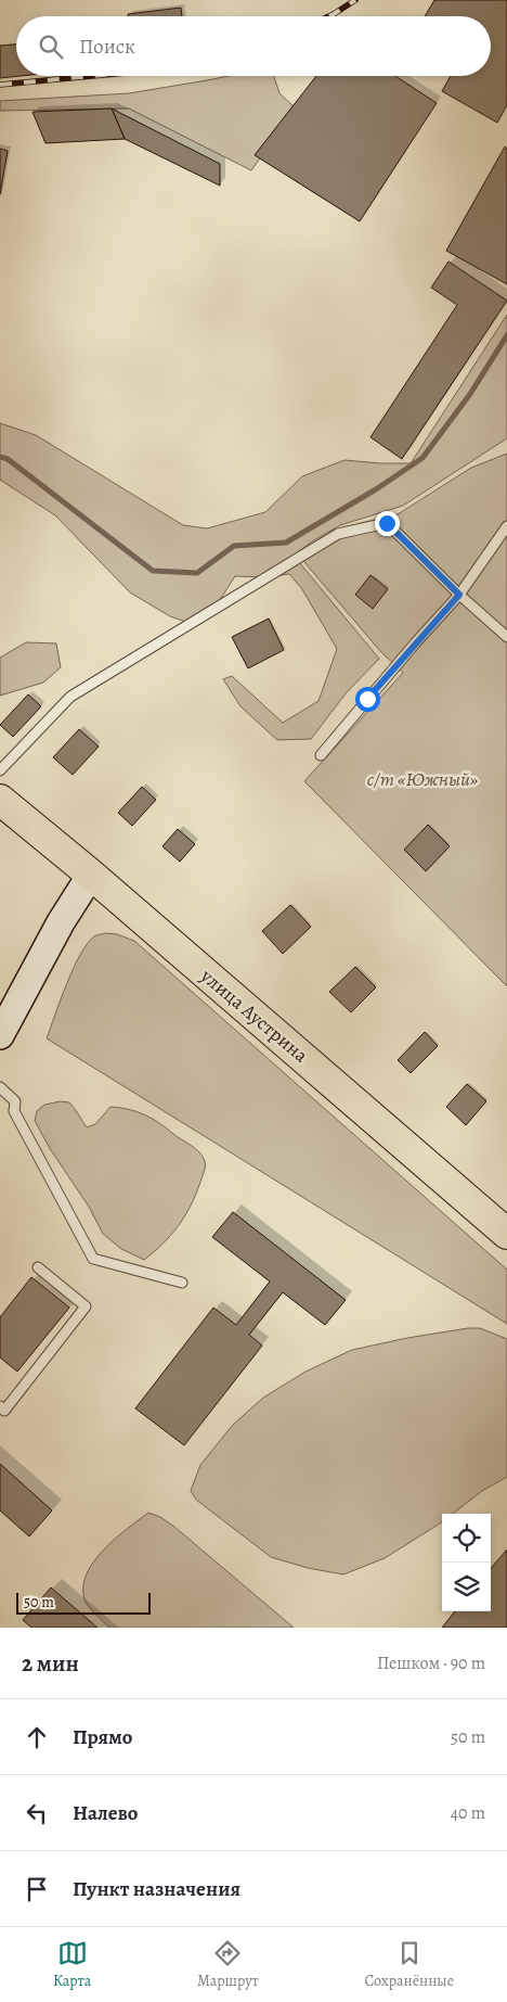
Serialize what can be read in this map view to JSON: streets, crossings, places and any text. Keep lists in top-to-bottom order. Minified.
{"streets":{"main road":["улица Аустрина"]},"parks":["с/т «Южный»"],"scale_bar":"50 m","page":{"search":"Поиск","scale":"50 m","heading":["2 мин","Пешком · 90 m"],"list":[["Прямо","50 m"],["Налево","40 m"],"Пункт назначения"],"nav":["Карта","Маршрут","Сохранённые"]}}
